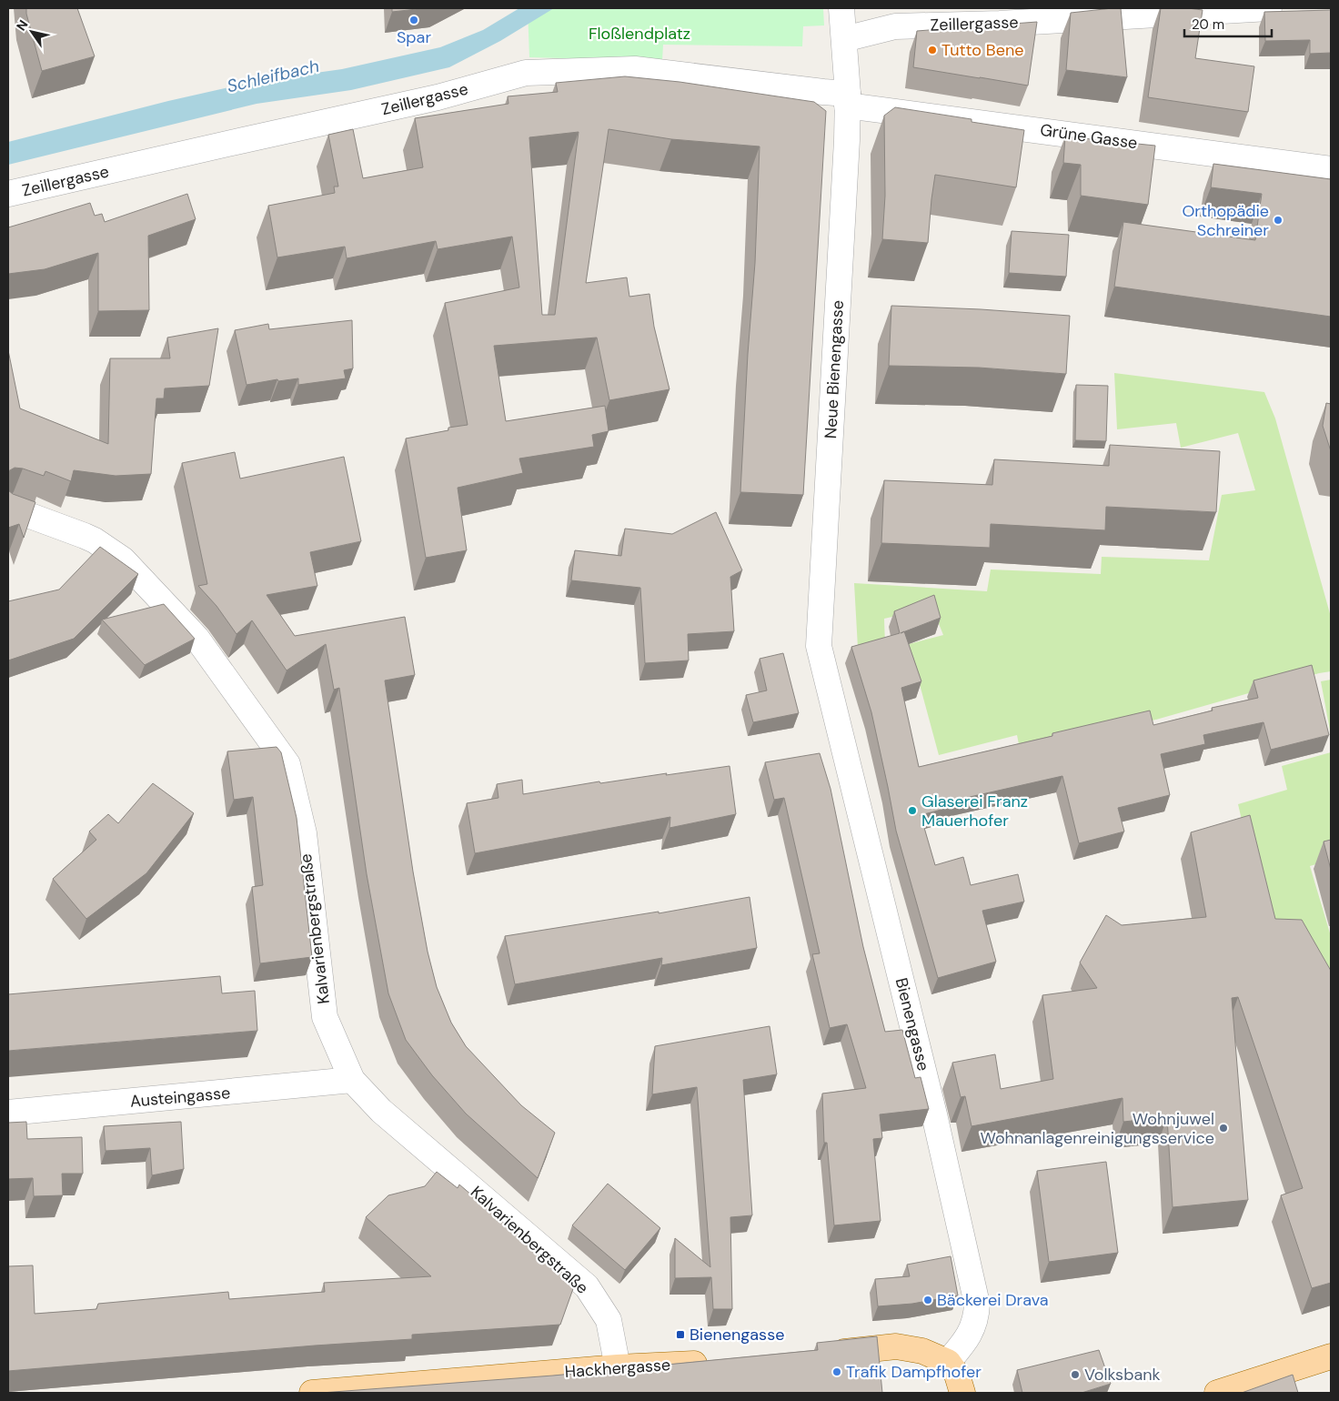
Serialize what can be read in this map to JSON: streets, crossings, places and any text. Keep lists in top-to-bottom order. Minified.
{"streets":{"main road":["Hackhergasse"],"street":["Zeillergasse","Grüne Gasse","Neue Bienengasse","Kalvarienbergstraße","Bienengasse","Austeingasse"]},"crossings":[["Zeillergasse","Grüne Gasse"],["Zeillergasse","Neue Bienengasse"],["Grüne Gasse","Neue Bienengasse"],["Neue Bienengasse","Bienengasse"],["Kalvarienbergstraße","Austeingasse"],["Kalvarienbergstraße","Hackhergasse"]],"water":["Schleifbach"],"parks":["Floßlendplatz"],"places":{"other":["Spar","Tutto Bene","Orthopädie Schreiner","Glaserei Franz Mauerhofer","Wohnjuwel Wohnanlagenreinigungsservice","Bäckerei Drava","Trafik Dampfhofer","Volksbank"],"transit":["Bienengasse"]},"scale_bar":"20 m","north":"top left"}
